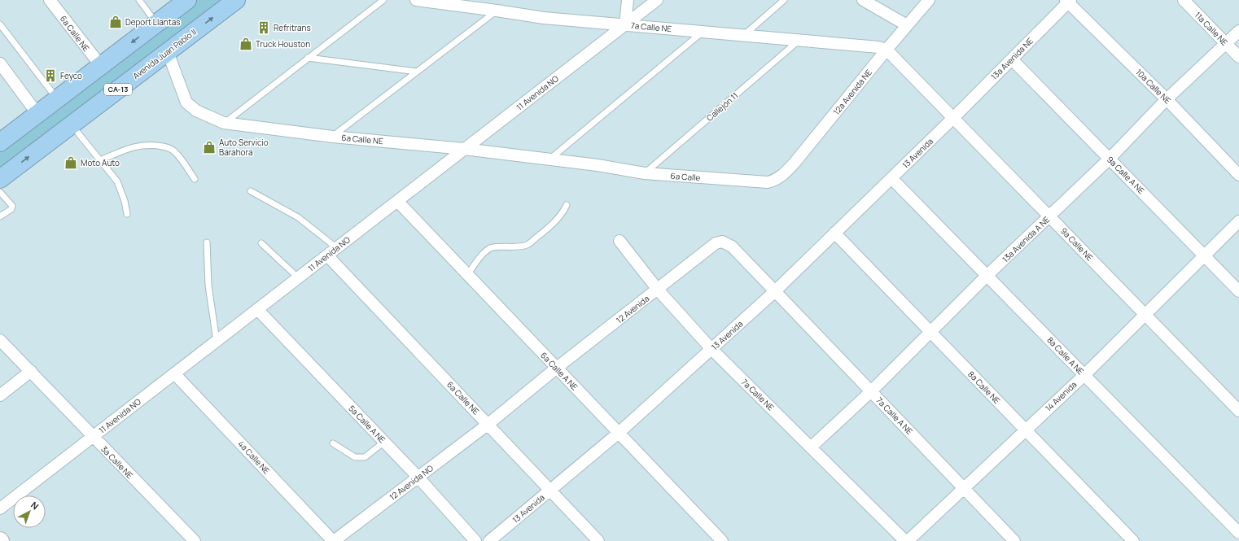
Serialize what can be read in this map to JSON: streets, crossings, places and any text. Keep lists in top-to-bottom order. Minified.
{"streets":{"highway":["Avenida Juan Pablo II","CA-13"],"street":["7a Calle NE","11a Calle NE","6a Calle NE","13a Avenida NE","10a Calle NE","12a Avenida NE","11 Avenida NO","13 Avenida","9a Calle A NE","6a Calle","13a Avenida A NE","9a Calle NE","12 Avenida","8a Calle A NE","6a Calle A NE","8a Calle NE","14 Avenida","7a Calle A NE","5a Calle A NE","4a Calle NE","3a Calle NE","12 Avenida NO"],"lane":["Callejón 11"]},"crossings":[["7a Calle NE","12a Avenida NE"],["7a Calle NE","11 Avenida NO"],["7a Calle NE","Callejón 11"],["7a Calle NE","13 Avenida"],["7a Calle NE","13a Avenida A NE"],["7a Calle NE","9a Calle NE"],["7a Calle NE","12 Avenida"],["11a Calle NE","13a Avenida A NE"],["6a Calle NE","Avenida Juan Pablo II"],["6a Calle NE","11 Avenida NO"],["6a Calle NE","13 Avenida"],["6a Calle NE","6a Calle"],["6a Calle NE","12 Avenida"],["6a Calle NE","12 Avenida NO"],["13a Avenida NE","10a Calle NE"],["13a Avenida NE","13 Avenida"],["13a Avenida NE","9a Calle A NE"],["13a Avenida NE","9a Calle NE"],["10a Calle NE","13a Avenida A NE"],["12a Avenida NE","6a Calle"],["12a Avenida NE","9a Calle NE"],["11 Avenida NO","6a Calle A NE"],["11 Avenida NO","5a Calle A NE"],["11 Avenida NO","4a Calle NE"],["11 Avenida NO","3a Calle NE"],["Callejón 11","6a Calle"],["13 Avenida","9a Calle NE"],["13 Avenida","12 Avenida"],["13 Avenida","8a Calle A NE"],["13 Avenida","6a Calle A NE"],["13 Avenida","8a Calle NE"],["13 Avenida","7a Calle A NE"],["9a Calle A NE","13a Avenida A NE"],["9a Calle A NE","14 Avenida"],["13a Avenida A NE","9a Calle NE"],["13a Avenida A NE","8a Calle A NE"],["13a Avenida A NE","8a Calle NE"],["13a Avenida A NE","7a Calle A NE"],["9a Calle NE","14 Avenida"],["12 Avenida","6a Calle A NE"],["12 Avenida","7a Calle A NE"],["12 Avenida","12 Avenida NO"],["8a Calle A NE","14 Avenida"],["8a Calle NE","14 Avenida"],["14 Avenida","7a Calle A NE"],["5a Calle A NE","12 Avenida NO"],["4a Calle NE","12 Avenida NO"]],"places":{"shop":["Deport Llantas","Truck Houston","Auto Servicio Barahora","Moto Auto"],"building":["Refritrans","Feyco"]},"north":"top right"}
